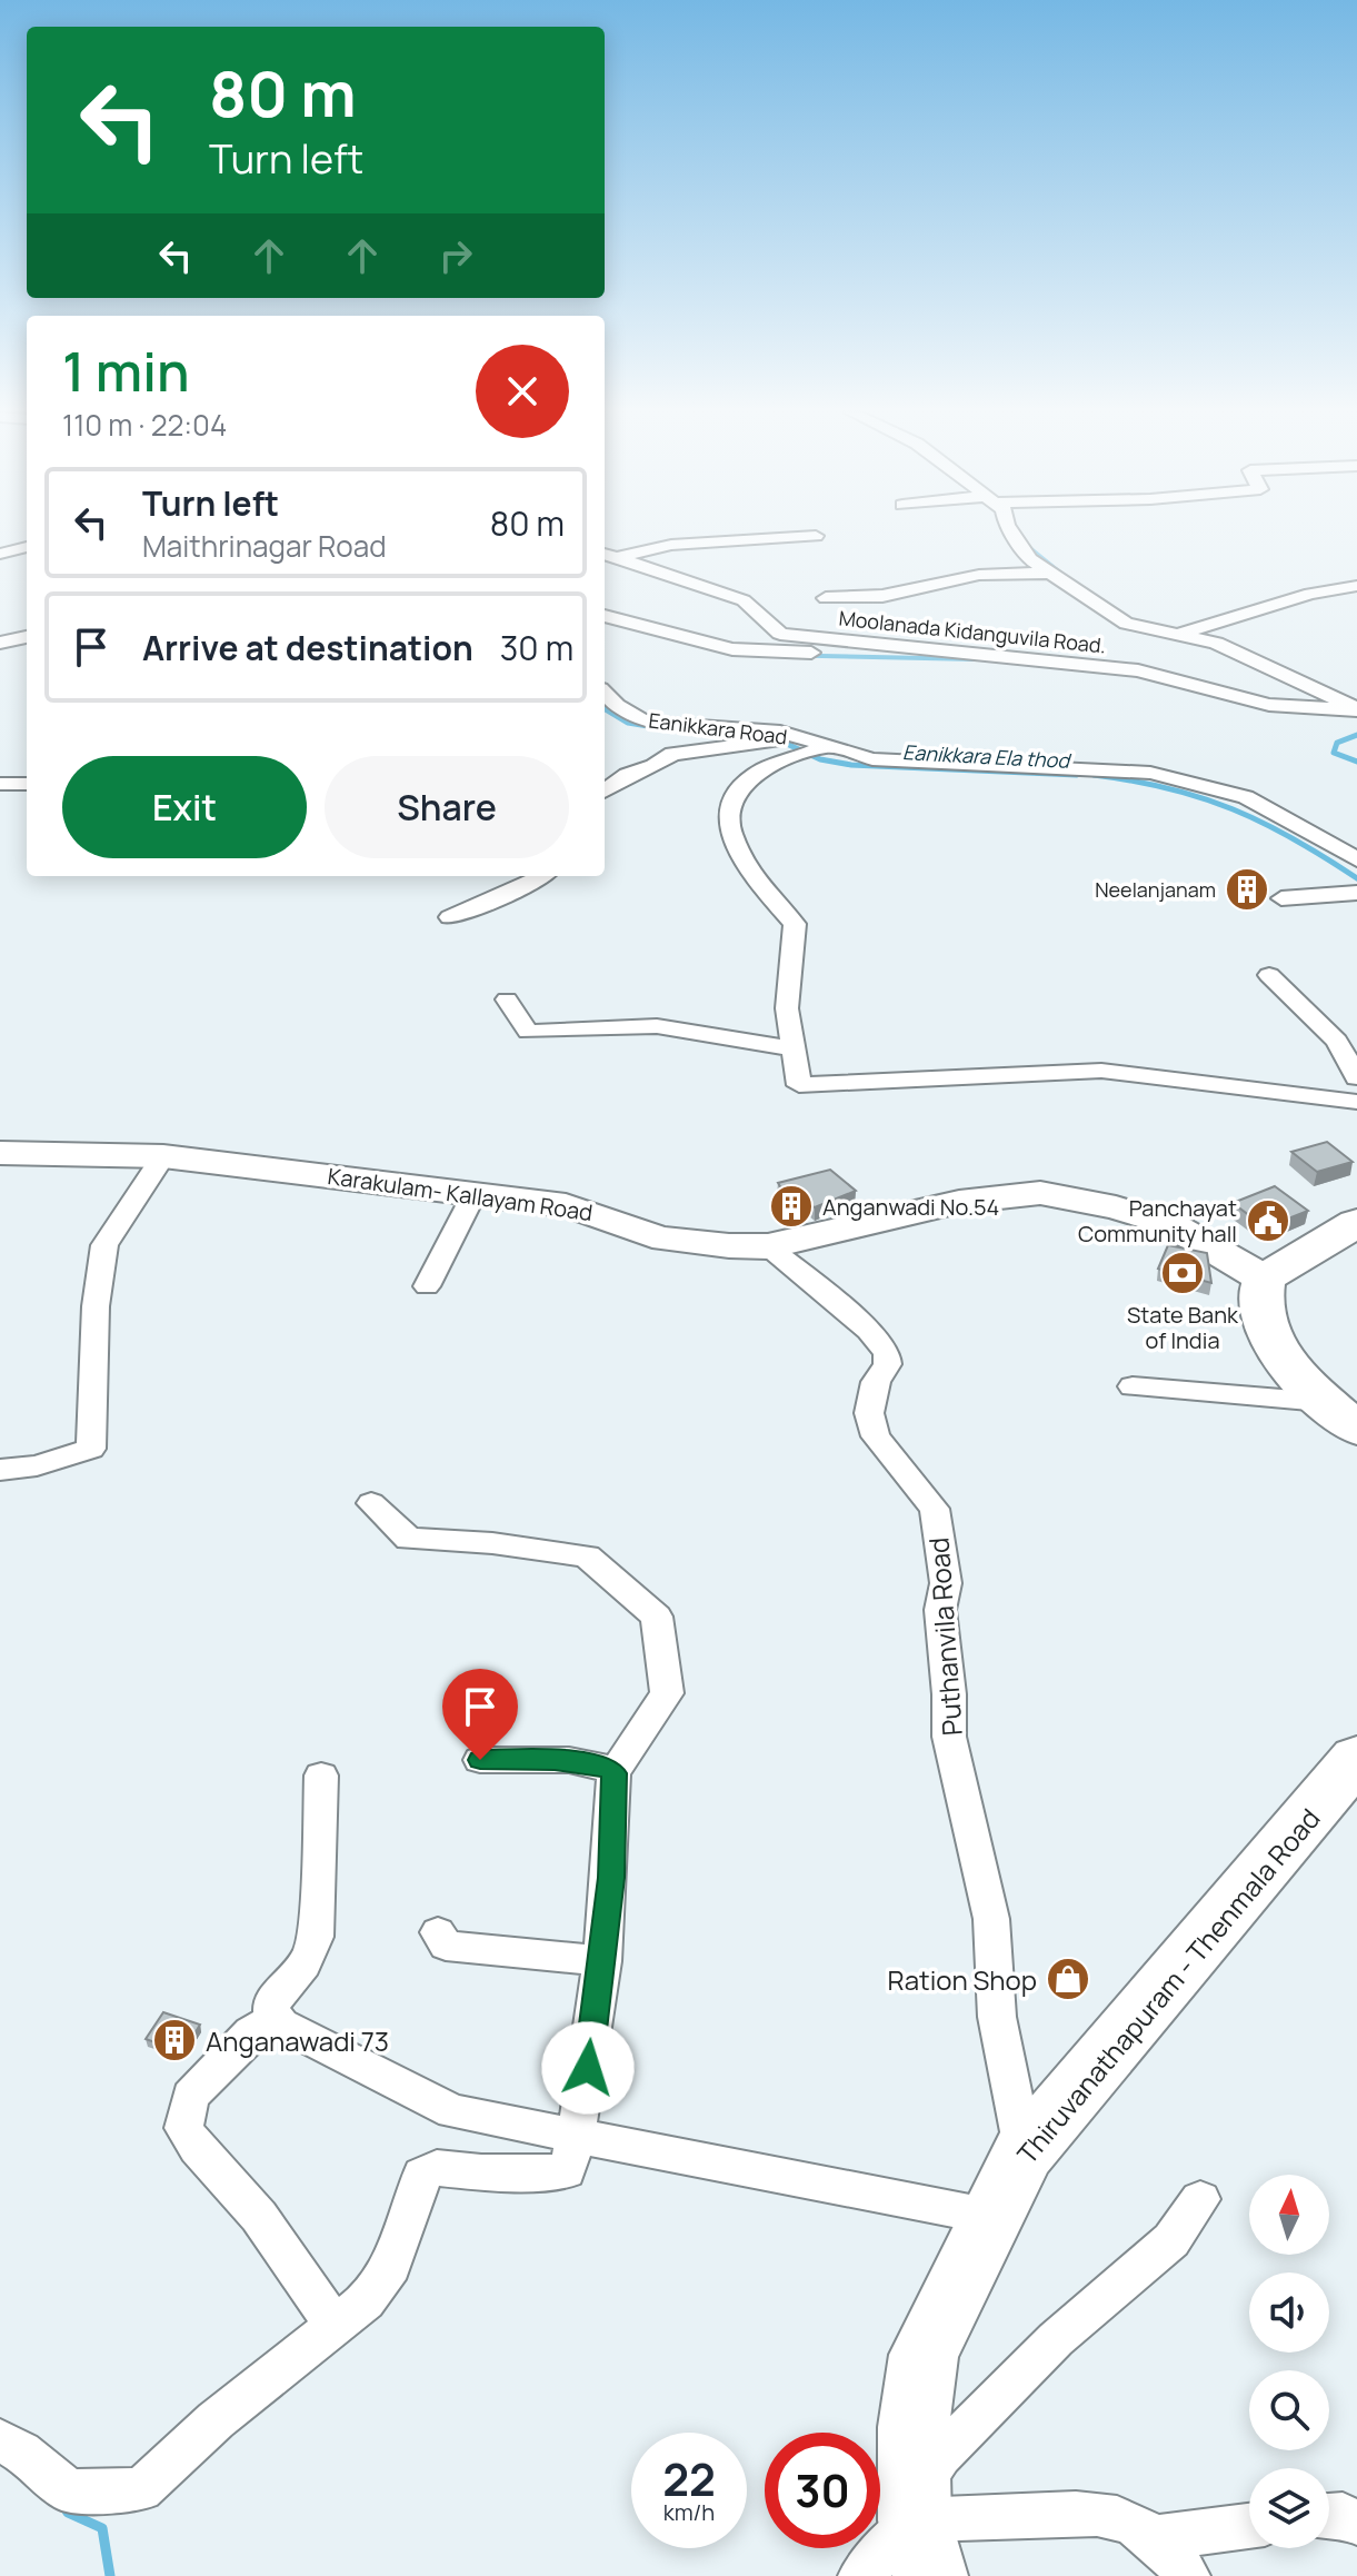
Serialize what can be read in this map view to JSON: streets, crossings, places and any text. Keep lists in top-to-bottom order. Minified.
{"streets":{"main road":["Thiruvanathapuram - Thenmala Road"],"street":["Moolanada Kidanguvila Road.","Eanikkara Road","Karakulam- Kallayam Road","Puthanvila Road"]},"crossings":[["Karakulam- Kallayam Road","Puthanvila Road"],["Puthanvila Road","Thiruvanathapuram - Thenmala Road"]],"water":["Eanikkara Ela thod"],"places":{"building":["Neelanjanam","Anganwadi No.54","Anganawadi 73"],"public building":["Panchayat Community hall"],"bank":["State Bank of India"],"shop":["Ration Shop"]},"north":"top","page":{"turn":["80 m","Turn left"],"heading":["1 min","110 m · 22:04"],"list":[{"name":"Turn left","note":"Maithrinagar Road","value":"80 m"},{"name":"Arrive at destination","value":"30 m"}],"buttons":["Exit","Share"],"speed":"22 km/h","limit":"30"}}
